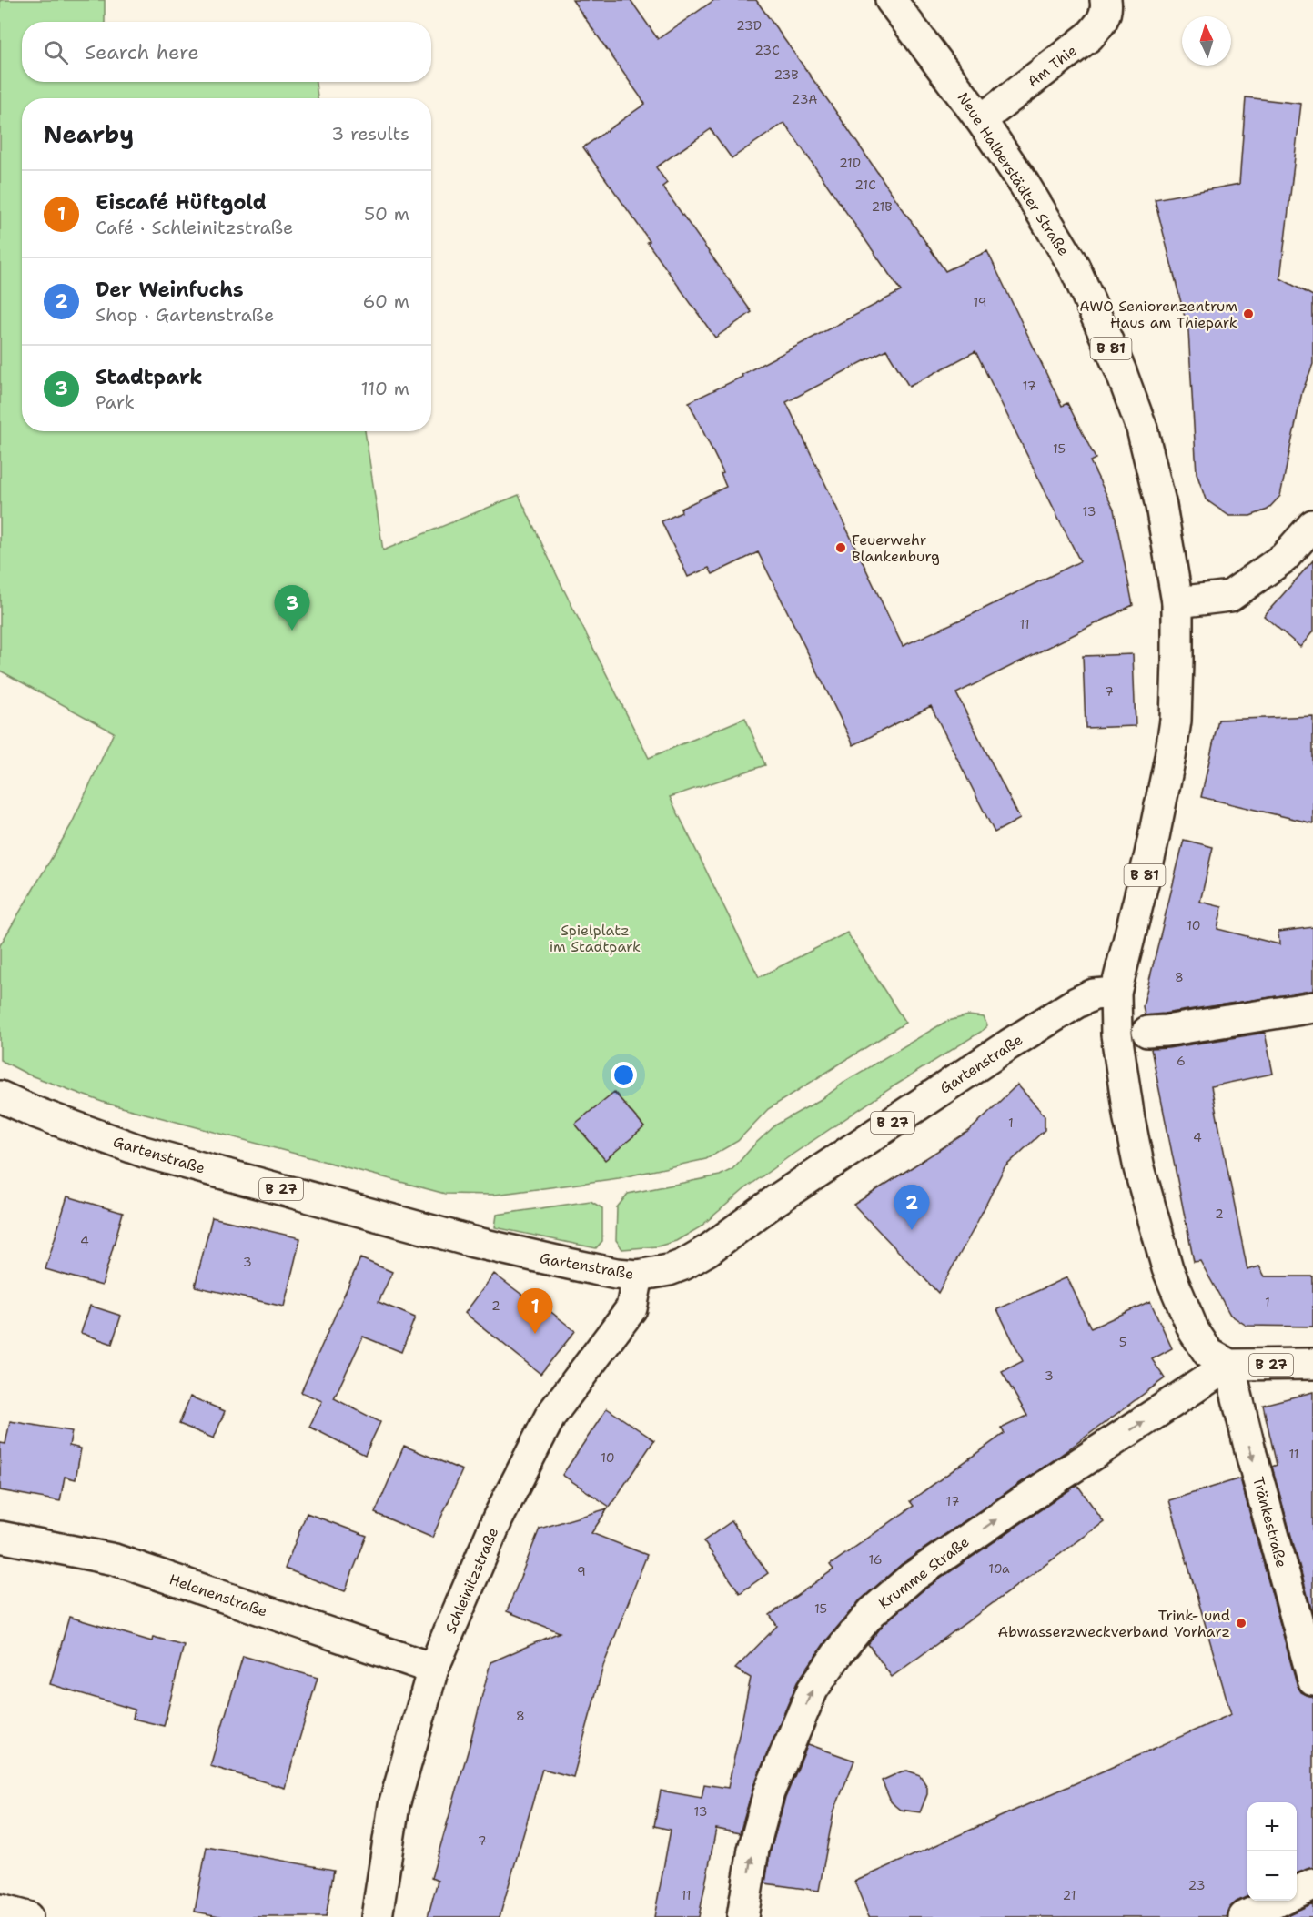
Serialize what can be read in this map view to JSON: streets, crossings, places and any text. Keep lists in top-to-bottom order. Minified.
{"streets":{"main road":["Am Thie","Neue Halberstädter Straße","B 81","Gartenstraße","B 27","Tränkestraße","Krumme Straße","Schleinitzstraße","Helenenstraße"]},"crossings":[["Am Thie","Neue Halberstädter Straße"],["Neue Halberstädter Straße","Gartenstraße"],["Neue Halberstädter Straße","B 27"],["Neue Halberstädter Straße","Tränkestraße"],["Neue Halberstädter Straße","Krumme Straße"],["Gartenstraße","Schleinitzstraße"],["B 27","Tränkestraße"],["B 27","Krumme Straße"],["Tränkestraße","Krumme Straße"],["Schleinitzstraße","Helenenstraße"]],"one_way":["Tränkestraße","Krumme Straße"],"parks":["Spielplatz im Stadtpark"],"places":["AWO Seniorenzentrum Haus am Thiepark","Feuerwehr Blankenburg","Trink- und Abwasserzweckverband Vorharz"],"house_numbers":["23D","23C","23B","23A","21D","21C","21B","19","17","15","13","11","7","10","8","6","1","4","2","4","3","1","2","5","3","11","10","17","16","10a","9","15","8","13","7","23","11","21"],"north":"top","page":{"search":"Search here","heading":["Nearby","3 results"],"list":[{"mark":"1","name":"Eiscafé Hüftgold","note":"Café · Schleinitzstraße","value":"50 m"},{"mark":"2","name":"Der Weinfuchs","note":"Shop · Gartenstraße","value":"60 m"},{"mark":"3","name":"Stadtpark","note":"Park","value":"110 m"}],"pins":["3","2","1"],"map_buttons":["+","−"]}}
